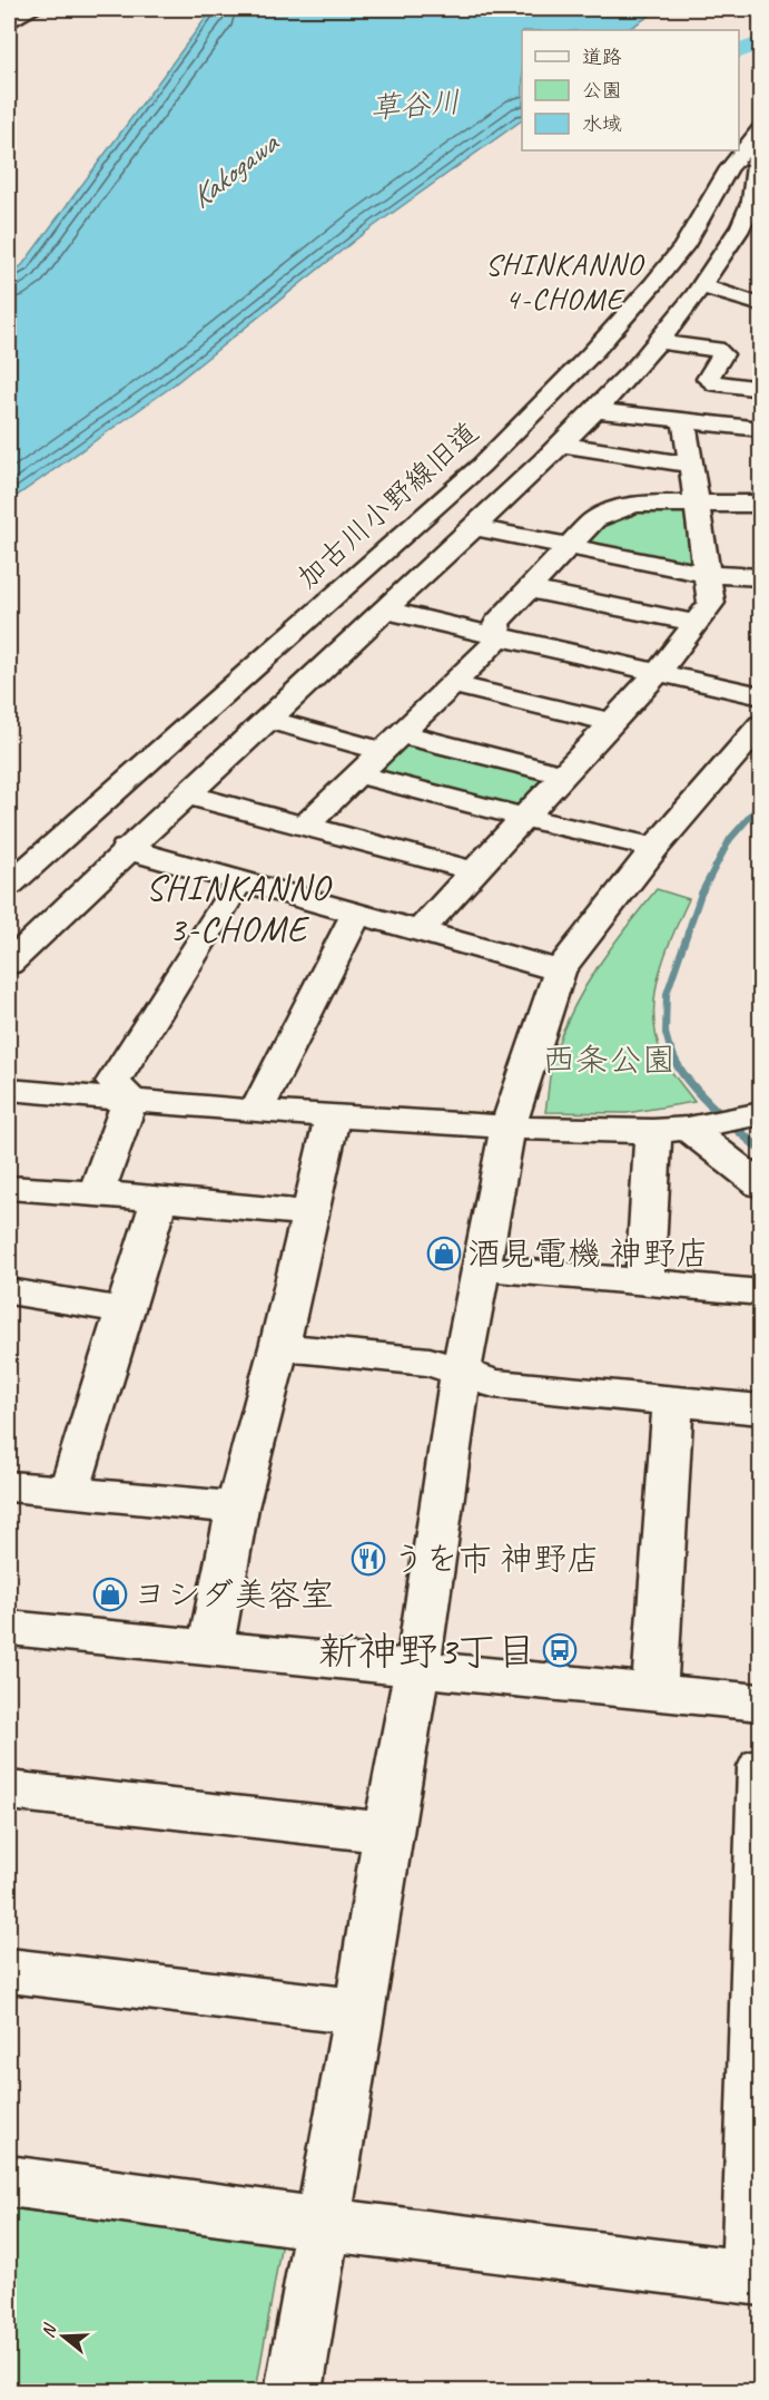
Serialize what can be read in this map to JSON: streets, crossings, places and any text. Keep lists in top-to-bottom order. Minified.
{"streets":{"street":["加古川小野線旧道"]},"districts":["SHINKANNO 4-CHOME","SHINKANNO 3-CHOME"],"water":["草谷川","Kakogawa"],"parks":["西条公園"],"places":{"shop":["酒見電機 神野店","ヨシダ美容室"],"restaurant":["うを市 神野店"],"bus stop":["新神野3丁目"]},"legend":["道路","公園","水域"],"north":"left"}
